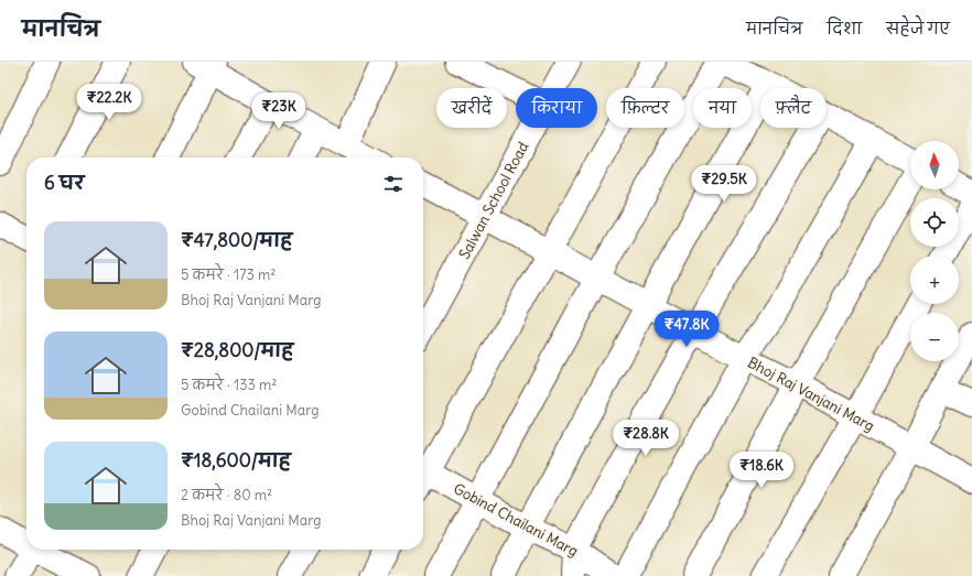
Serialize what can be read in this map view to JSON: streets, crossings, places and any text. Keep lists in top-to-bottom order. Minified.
{"streets":{"street":["Salwan School Road","Bhoj Raj Vanjani Marg","Gobind Chailani Marg"]},"crossings":[["Salwan School Road","Bhoj Raj Vanjani Marg"]],"north":"top","page":{"header":"मानचित्र","nav":["मानचित्र","दिशा","सहेजे गए"],"price":["₹22.2K","₹23K","₹29.5K","₹47.8K","₹28.8K","₹18.6K"],"chip":["खरीदें","किराया","फ़िल्टर","नया","फ़्लैट"],"map_buttons":["+","−"],"heading":"6 घर","list":[{"name":"₹47,800/माह","note":"5 कमरे · 173 m² · Bhoj Raj Vanjani Marg"},{"name":"₹28,800/माह","note":"5 कमरे · 133 m² · Gobind Chailani Marg"},{"name":"₹18,600/माह","note":"2 कमरे · 80 m² · Bhoj Raj Vanjani Marg"}]}}
